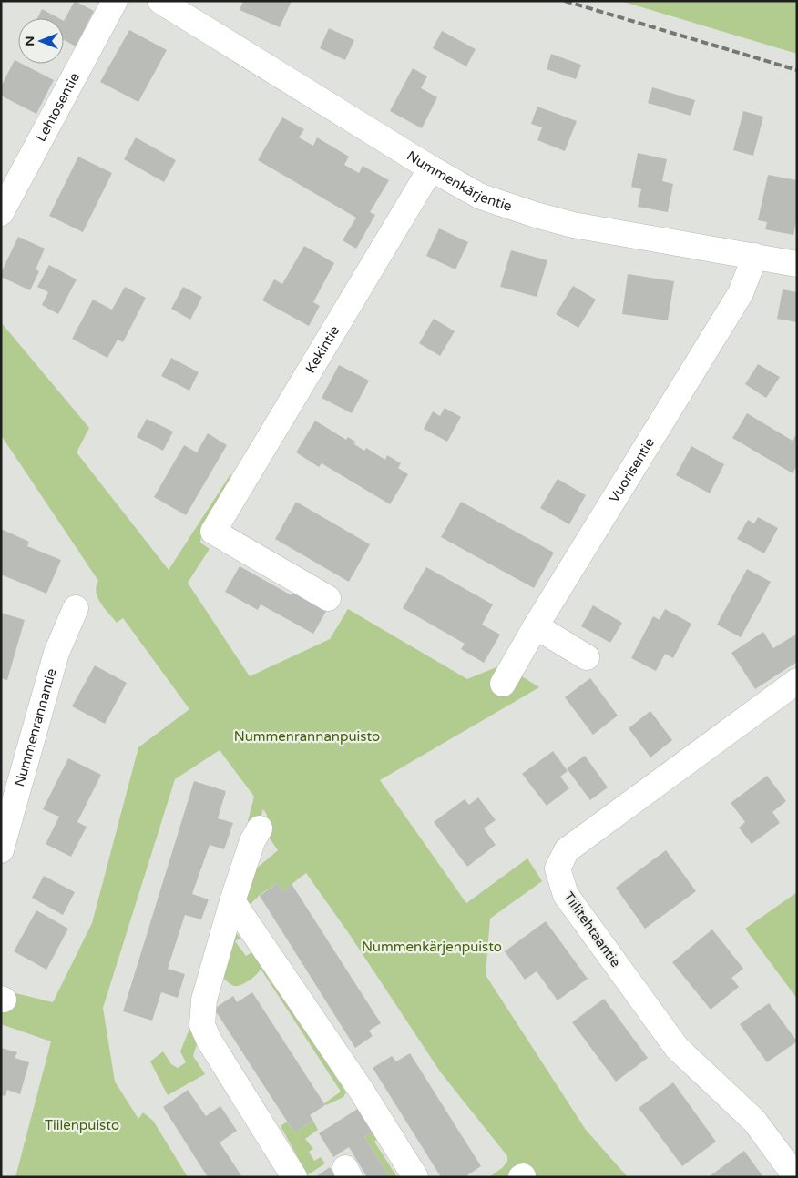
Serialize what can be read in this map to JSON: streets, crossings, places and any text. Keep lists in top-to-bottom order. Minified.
{"streets":{"street":["Lehtosentie","Nummenkärjentie","Kekintie","Vuorisentie","Nummenrannantie","Tiilitehtaantie"]},"crossings":[["Nummenkärjentie","Kekintie"],["Nummenkärjentie","Vuorisentie"]],"parks":["Nummenrannanpuisto","Nummenkärjenpuisto","Tiilenpuisto"],"north":"left"}
